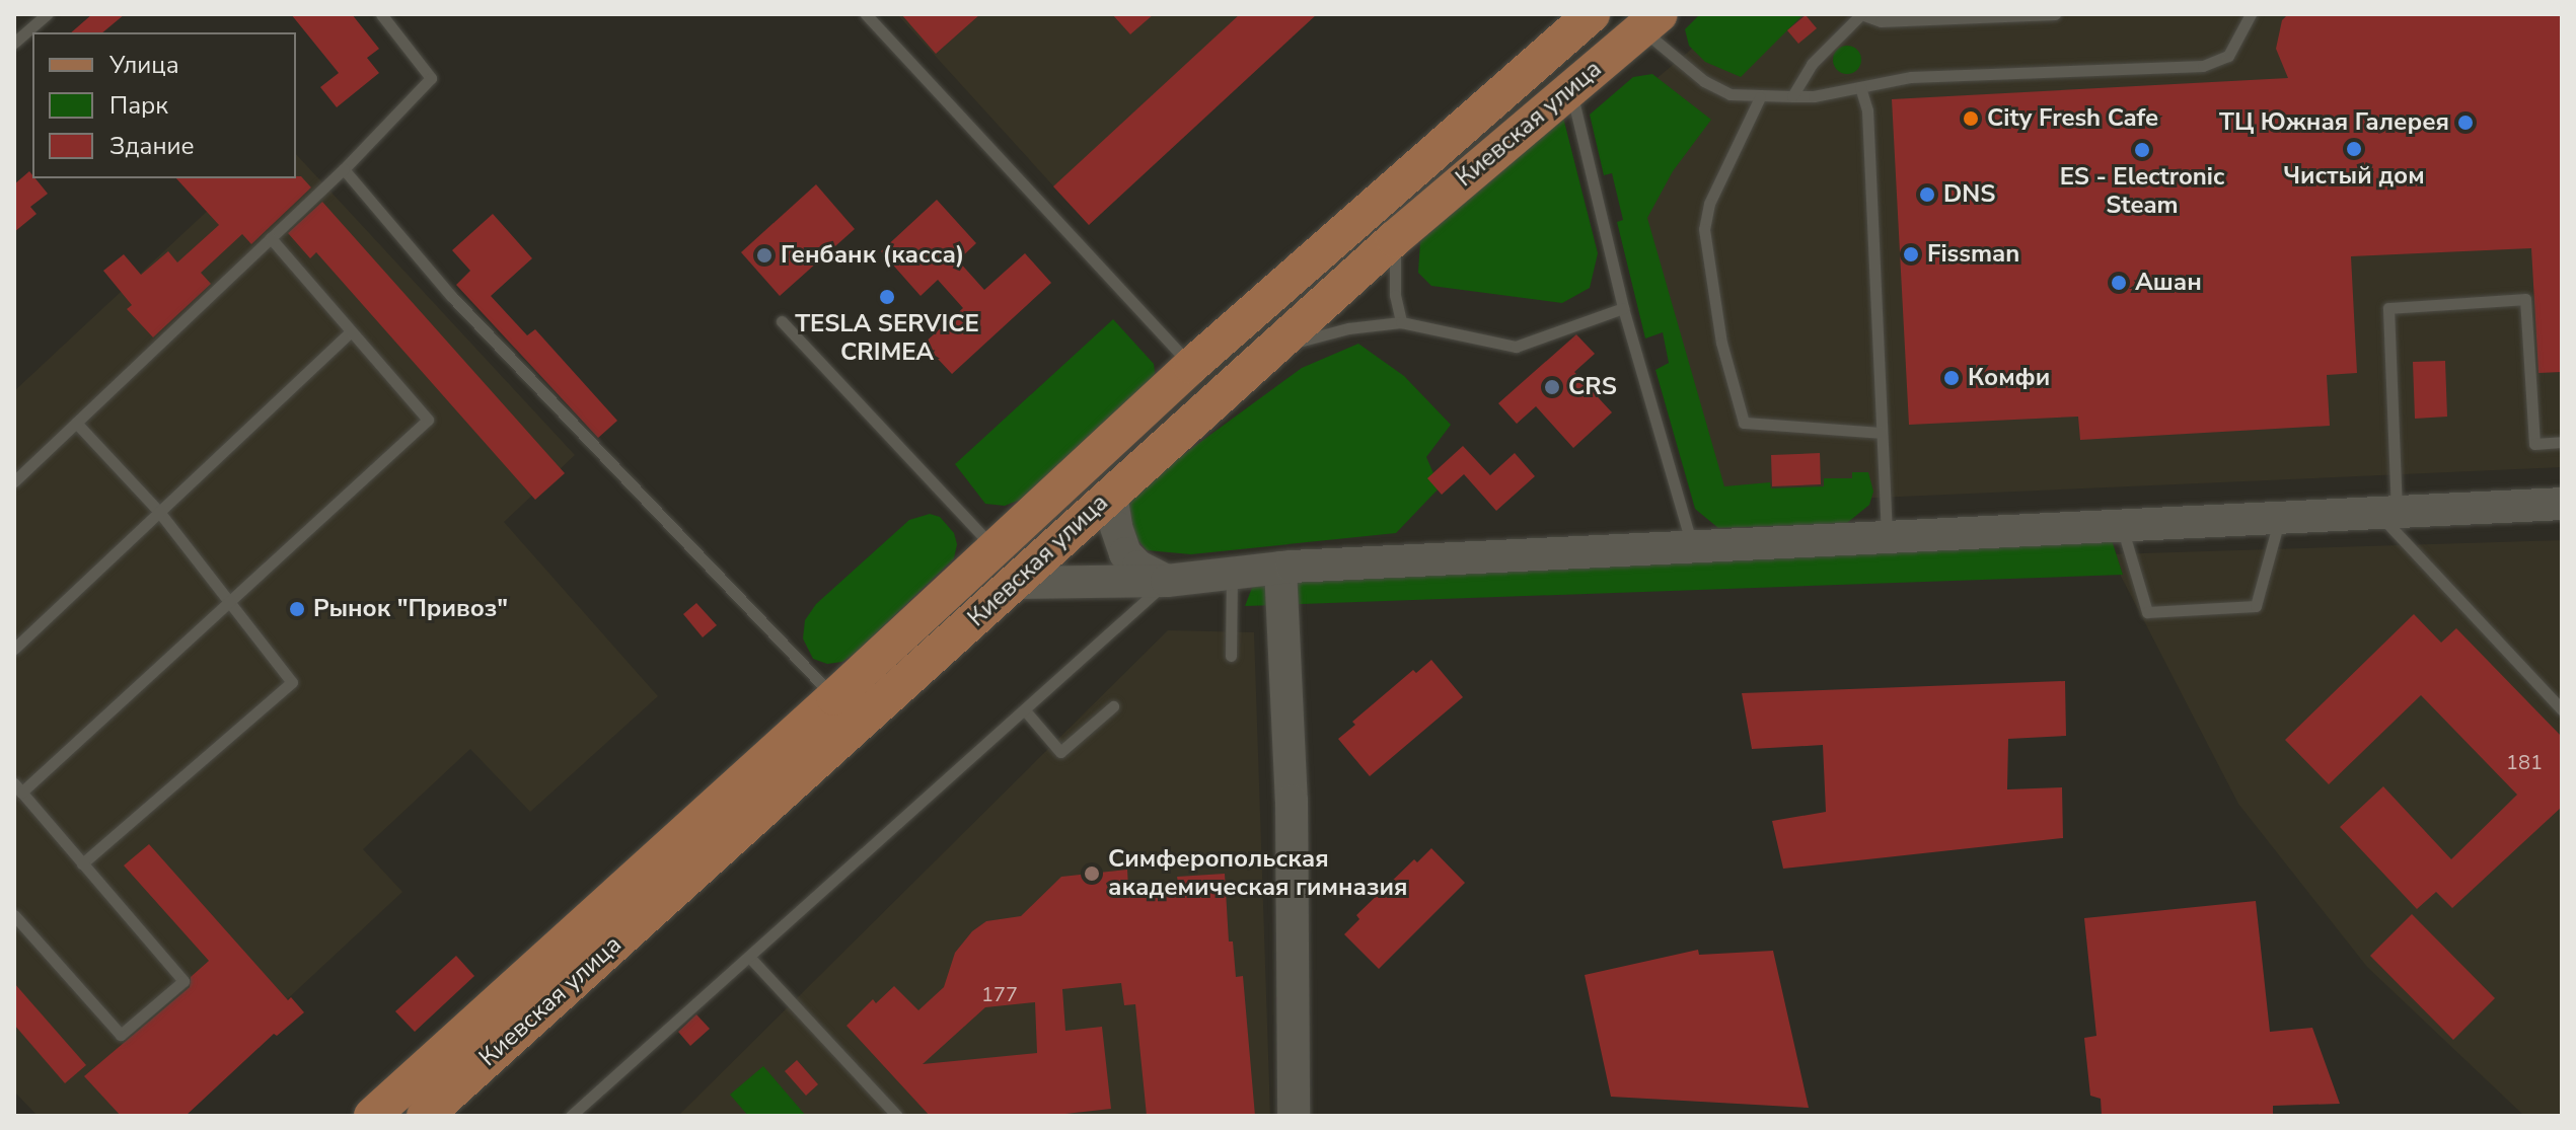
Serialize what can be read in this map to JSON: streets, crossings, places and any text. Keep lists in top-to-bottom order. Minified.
{"streets":{"main road":["Киевская улица"]},"places":["City Fresh Cafe","ТЦ Южная Галерея","Чистый дом","ES - Electronic Steam","DNS","Fissman","Генбанк (касса)","Ашан","TESLA SERVICE CRIMEA","Комфи","CRS","Рынок \"Привоз\"","Симферопольская академическая гимназия"],"house_numbers":["181","177"],"legend":["Улица","Парк","Здание"]}
